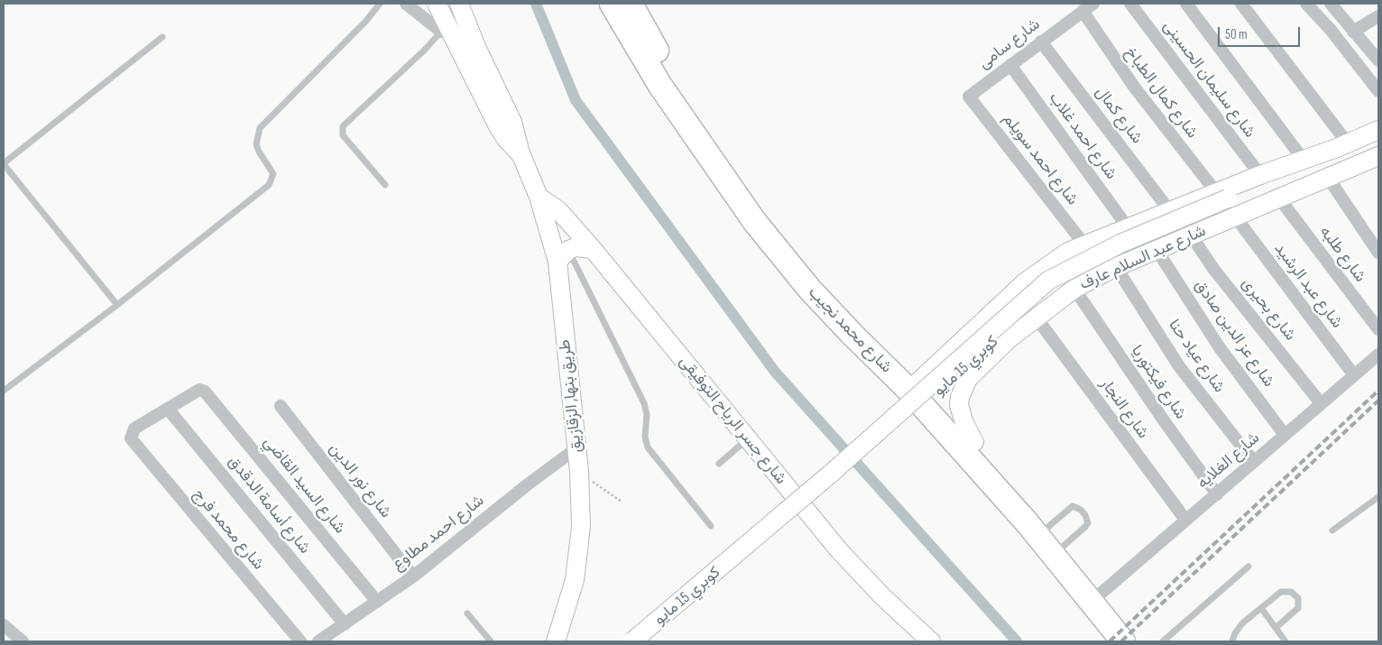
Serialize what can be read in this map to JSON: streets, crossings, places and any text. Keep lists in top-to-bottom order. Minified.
{"streets":{"highway":["شارع محمد نجيب"],"main road":["شارع عبد السلام عارف","كوبري 15 مايو","طريق بنها, الزقازيق","شارع جسر الرياح التوفيقى"],"street":["شارع سامى","شارع سليمان الحسينى","شارع كمال الطباخ","شارع كمال","شارع احمد غلاب","شارع احمد سويلم","شارع طلبه","شارع عبد الرشيد","شارع بحيرى","شارع عز الدين صادق","شارع عياد حنا","شارع فيكتوريا","شارع النجار","شارع الغلايه","شارع نور الدين","شارع السيد القاضي","شارع أسامة الدقدق","شارع محمد فرج","شارع احمد مطاوع"]},"crossings":[["شارع سامى","شارع كمال الطباخ"],["شارع سامى","شارع كمال"],["شارع سامى","شارع احمد غلاب"],["شارع سامى","شارع احمد سويلم"],["شارع سليمان الحسينى","كوبري 15 مايو"],["شارع كمال الطباخ","شارع عبد السلام عارف"],["شارع كمال الطباخ","شارع عبد الرشيد"],["شارع كمال الطباخ","كوبري 15 مايو"],["شارع كمال","شارع عبد السلام عارف"],["شارع احمد غلاب","شارع عبد السلام عارف"],["شارع احمد سويلم","شارع عبد السلام عارف"],["شارع طلبه","شارع عبد السلام عارف"],["شارع عبد السلام عارف","شارع عبد الرشيد"],["شارع عبد السلام عارف","شارع بحيرى"],["شارع عبد السلام عارف","شارع محمد نجيب"],["شارع عبد السلام عارف","شارع عز الدين صادق"],["شارع عبد السلام عارف","شارع عياد حنا"],["شارع عبد السلام عارف","كوبري 15 مايو"],["شارع عبد السلام عارف","شارع فيكتوريا"],["شارع عبد السلام عارف","شارع النجار"],["شارع عبد الرشيد","كوبري 15 مايو"],["شارع عبد الرشيد","شارع الغلايه"],["شارع بحيرى","شارع الغلايه"],["شارع محمد نجيب","شارع الغلايه"],["شارع عز الدين صادق","شارع الغلايه"],["شارع عياد حنا","شارع الغلايه"],["شارع فيكتوريا","شارع الغلايه"],["طريق بنها, الزقازيق","شارع جسر الرياح التوفيقى"],["طريق بنها, الزقازيق","شارع احمد مطاوع"],["شارع النجار","شارع الغلايه"],["شارع نور الدين","شارع احمد مطاوع"],["شارع السيد القاضي","شارع أسامة الدقدق"],["شارع السيد القاضي","شارع محمد فرج"],["شارع السيد القاضي","شارع احمد مطاوع"],["شارع أسامة الدقدق","شارع محمد فرج"],["شارع أسامة الدقدق","شارع احمد مطاوع"]],"scale_bar":"50 m"}
